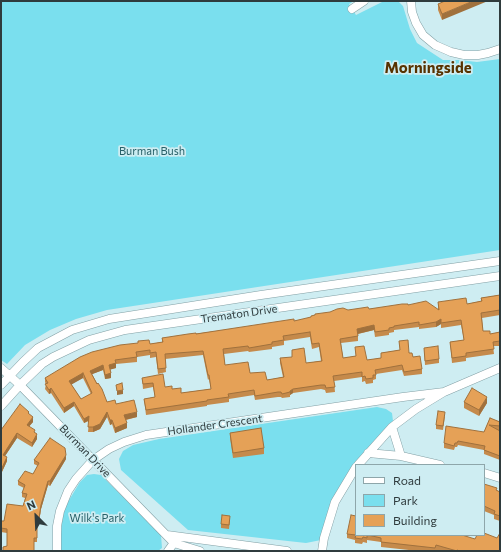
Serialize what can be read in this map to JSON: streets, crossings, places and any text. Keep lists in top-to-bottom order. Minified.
{"streets":{"street":["Trematon Drive","Hollander Crescent","Burman Drive"]},"crossings":[["Trematon Drive","Burman Drive"],["Hollander Crescent","Burman Drive"]],"districts":["Morningside"],"parks":["Burman Bush","Wilk's Park"],"legend":["Road","Park","Building"],"north":"top left"}
